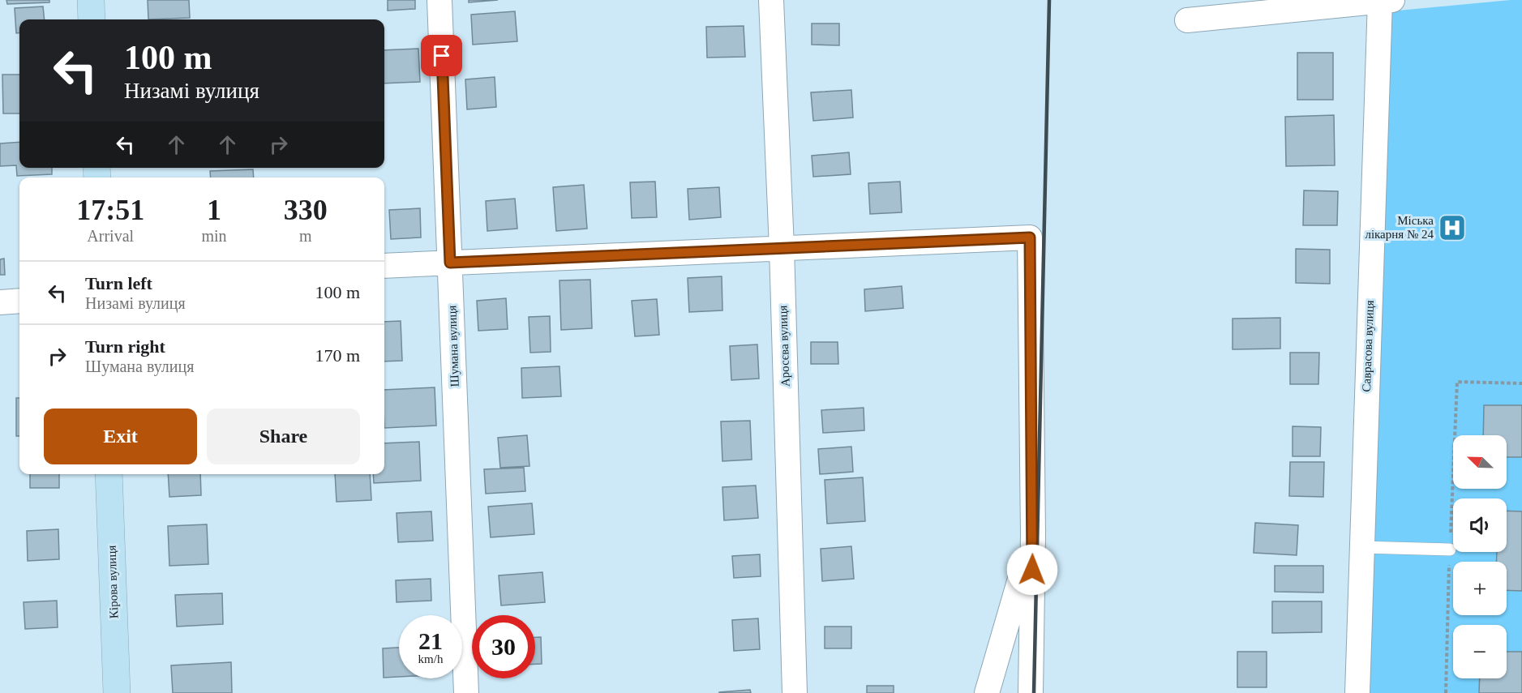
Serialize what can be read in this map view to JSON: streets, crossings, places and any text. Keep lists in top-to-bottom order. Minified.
{"streets":{"main road":["Кірова вулиця"],"street":["Шумана вулиця","Аросєва вулиця","Саврасова вулиця"]},"places":{"hospital":["Міська лікарня № 24"]},"north":"top left","page":{"turn":["100 m","Низамі вулиця"],"eta":["17:51","Arrival","1","min","330","m"],"list":[{"name":"Turn left","note":"Низамі вулиця","value":"100 m"},{"name":"Turn right","note":"Шумана вулиця","value":"170 m"}],"buttons":["Exit","Share"],"map_buttons":["+","−"],"speed":"21 km/h","limit":"30"}}
